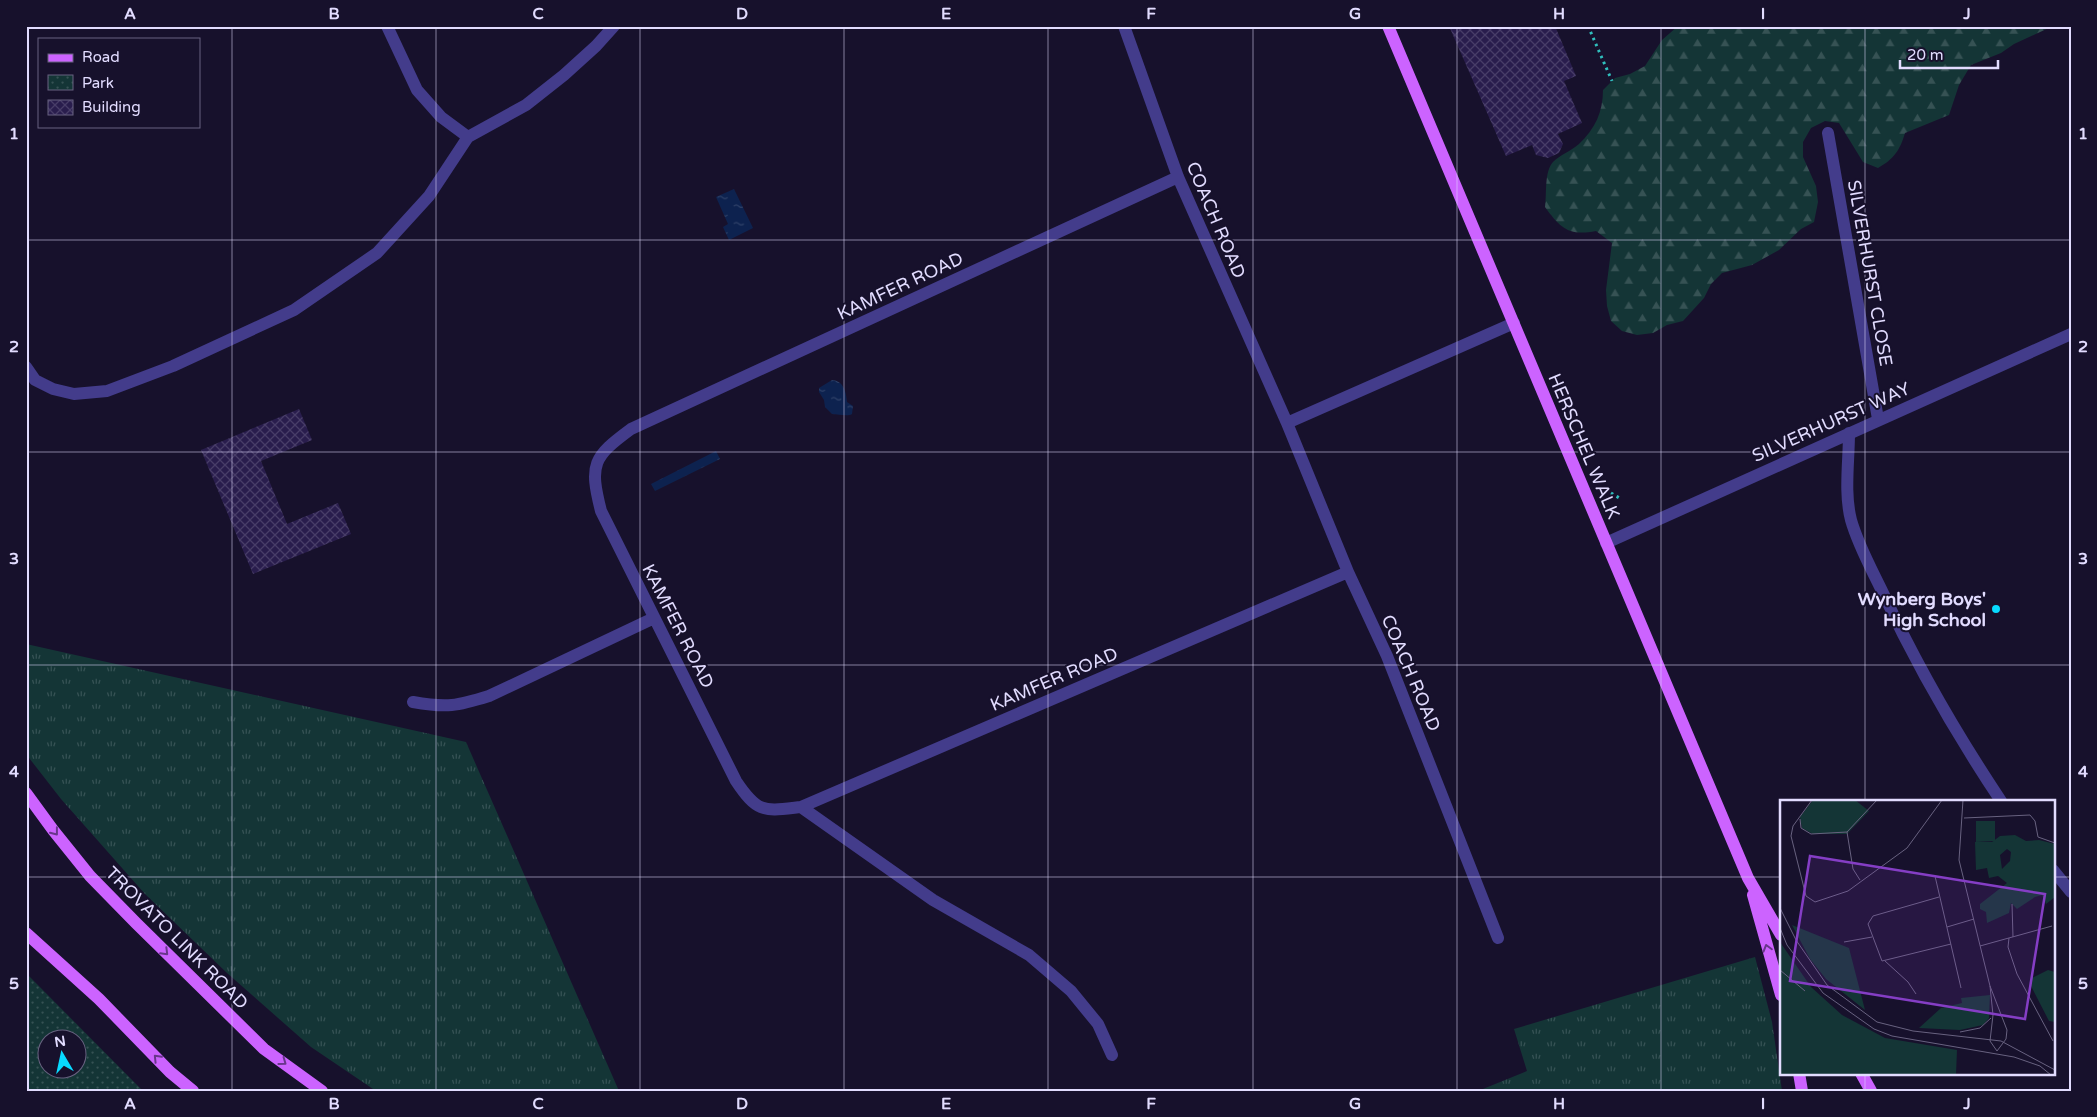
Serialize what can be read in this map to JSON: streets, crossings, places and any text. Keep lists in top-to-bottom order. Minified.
{"streets":{"main road":["HERSCHEL WALK","TROVATO LINK ROAD"],"street":["COACH ROAD","SILVERHURST CLOSE","KAMFER ROAD","SILVERHURST WAY"]},"crossings":[["COACH ROAD","KAMFER ROAD"],["SILVERHURST CLOSE","SILVERHURST WAY"],["SILVERHURST WAY","HERSCHEL WALK"]],"places":["Wynberg Boys' High School"],"legend":["Road","Park","Building"],"scale_bar":"20 m","north":"top","grid":{"columns":["A","B","C","D","E","F","G","H","I","J"],"rows":["1","2","3","4","5"]}}
